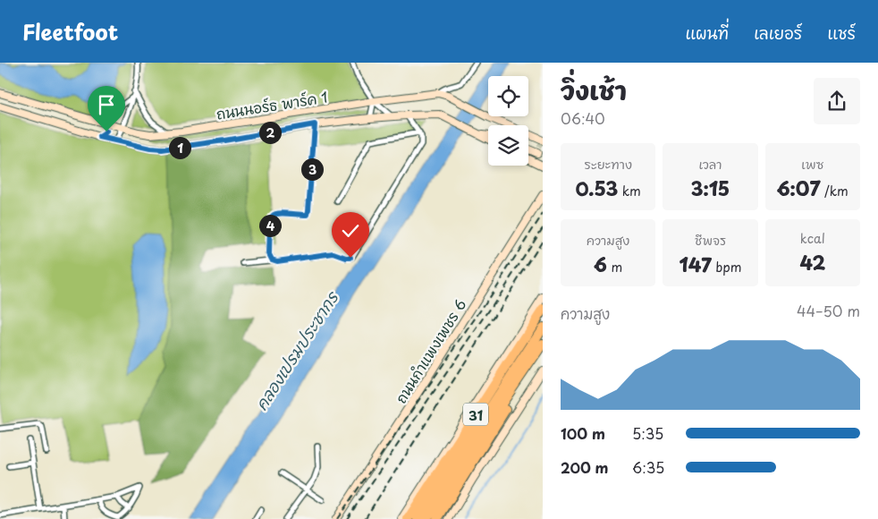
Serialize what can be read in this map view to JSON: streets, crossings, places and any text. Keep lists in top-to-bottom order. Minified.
{"streets":{"highway":["31"],"main road":["ถนนนอร์ธ พาร์ค 1","ถนนกำแพงเพชร 6"]},"water":["คลองเปรมประชากร"],"page":{"header":"Fleetfoot","nav":["แผนที่","เลเยอร์","แชร์"],"heading":["วิ่งเช้า","06:40"],"pins":["2","1","3","4"],"stats":[["ระยะทาง","0.53 km"],["เวลา","3:15"],["เพซ","6:07 /km"],["ความสูง","6 m"],["ชีพจร","147 bpm"],["kcal","42"]],"chart":["ความสูง","44–50 m"],"list":[{"name":"100 m","note":"5:35"},{"name":"200 m","note":"6:35"}]}}
